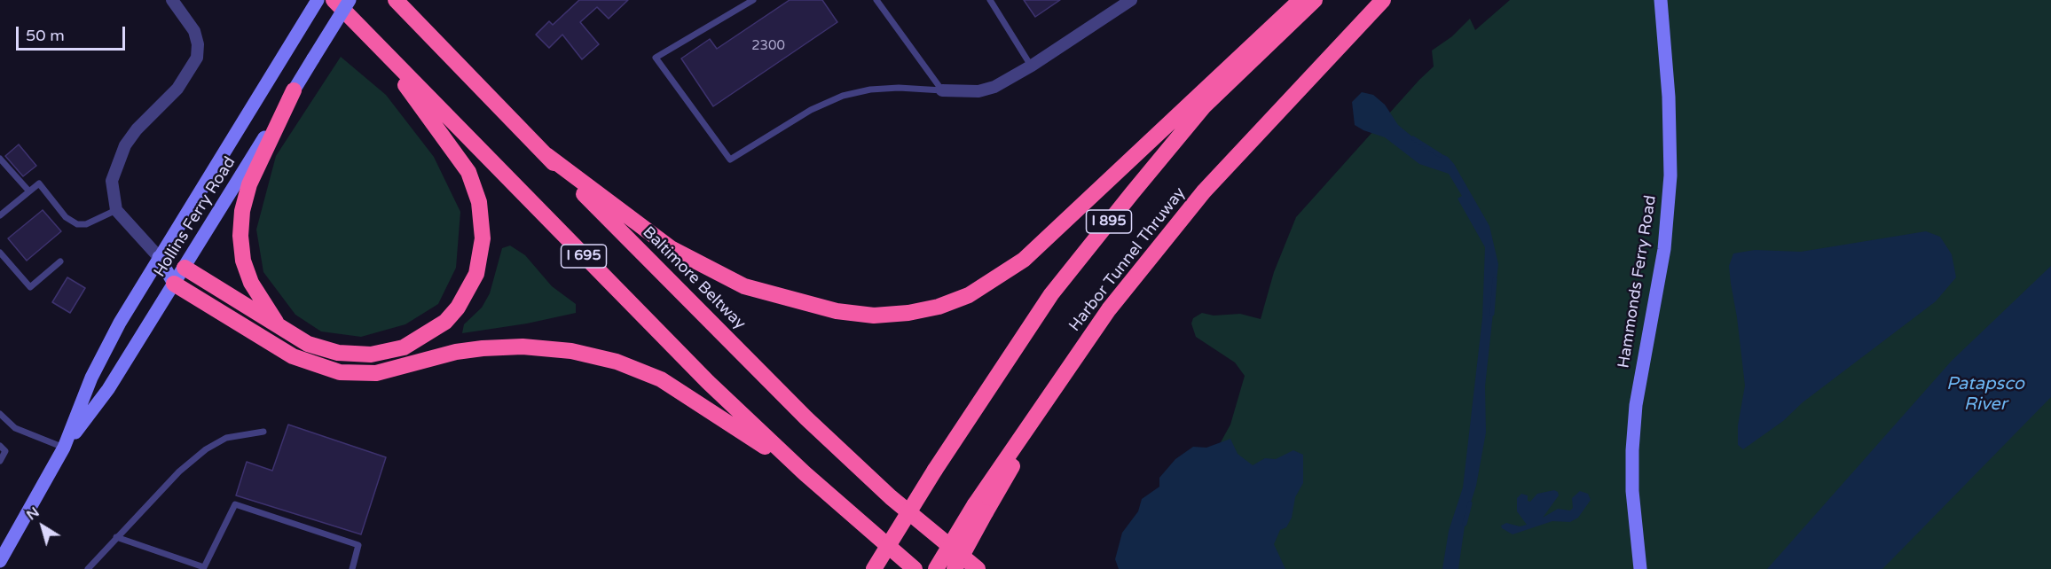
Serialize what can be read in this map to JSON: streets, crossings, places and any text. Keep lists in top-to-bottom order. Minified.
{"streets":{"highway":["I 895","I 695","Harbor Tunnel Thruway","Baltimore Beltway"],"street":["Hollins Ferry Road","Hammonds Ferry Road"]},"water":["Patapsco River"],"house_numbers":["2300"],"scale_bar":"50 m","north":"top left"}
